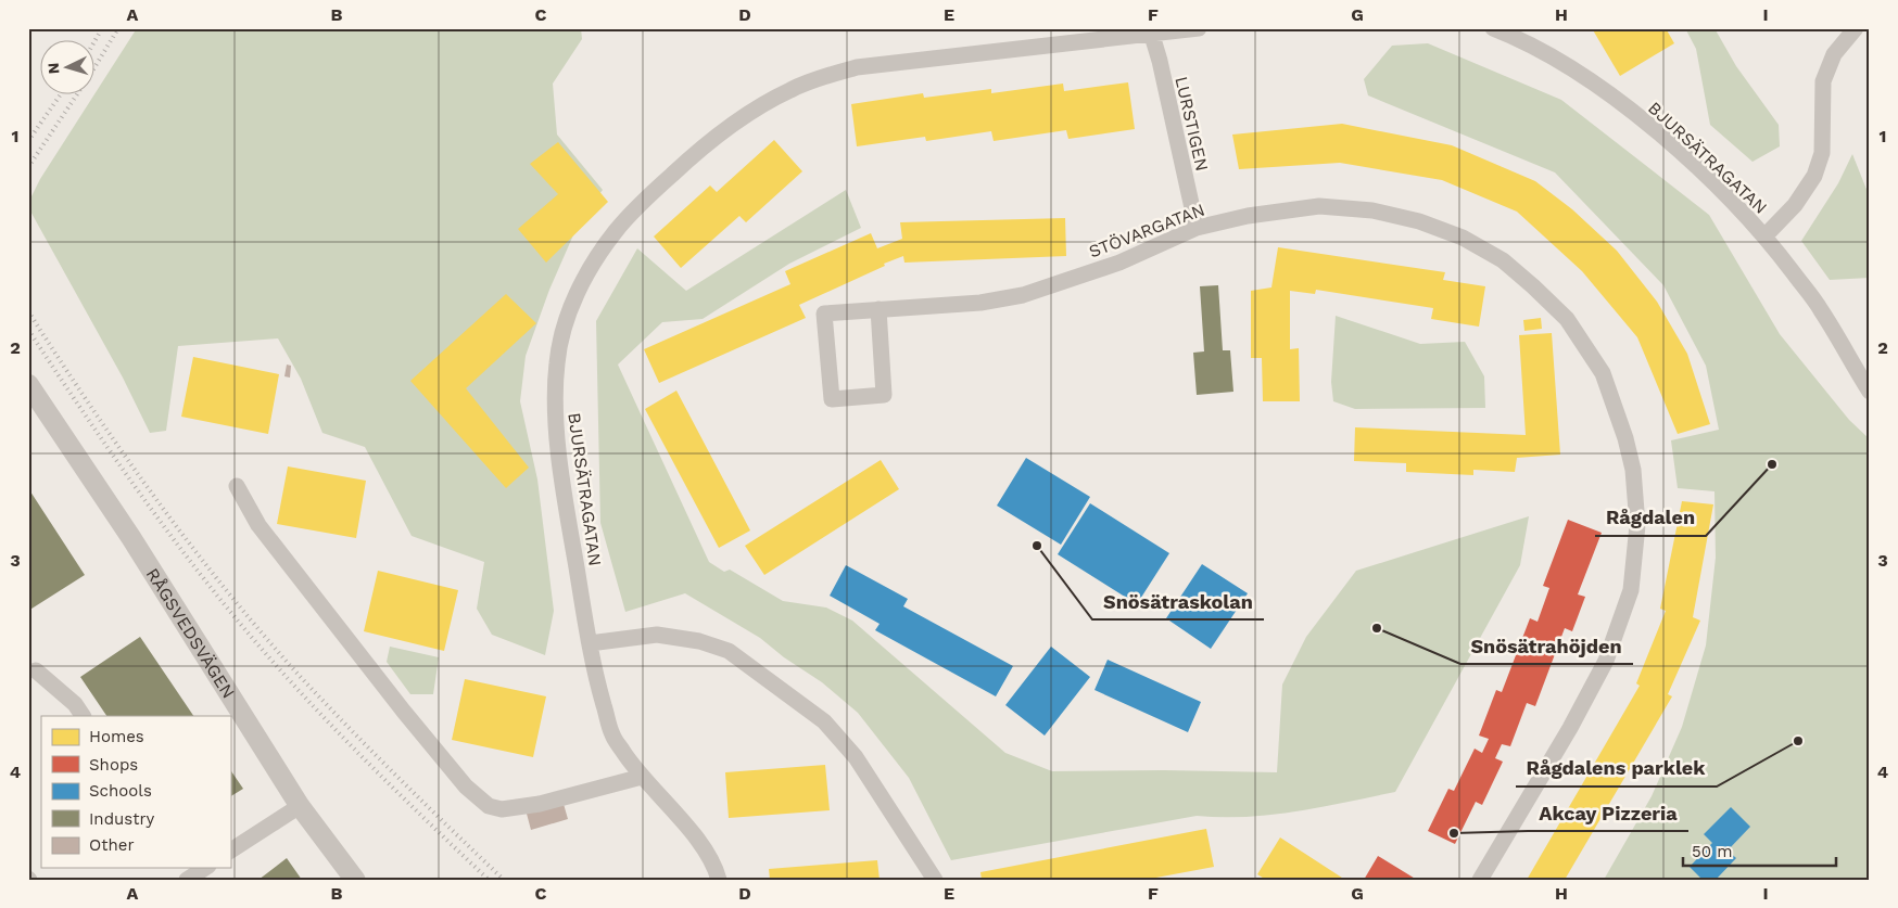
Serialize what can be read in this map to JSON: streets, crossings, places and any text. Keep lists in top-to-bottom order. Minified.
{"streets":{"street":["LURSTIGEN","BJURSÄTRAGATAN","STÖVARGATAN","RÅGSVEDSVÄGEN"]},"crossings":[["LURSTIGEN","BJURSÄTRAGATAN"],["LURSTIGEN","STÖVARGATAN"]],"places":["Rågdalen","Snösätraskolan","Snösätrahöjden","Rågdalens parklek","Akcay Pizzeria"],"legend":["Homes","Shops","Schools","Industry","Other"],"scale_bar":"50 m","north":"left","grid":{"columns":["A","B","C","D","E","F","G","H","I"],"rows":["1","2","3","4"]}}
